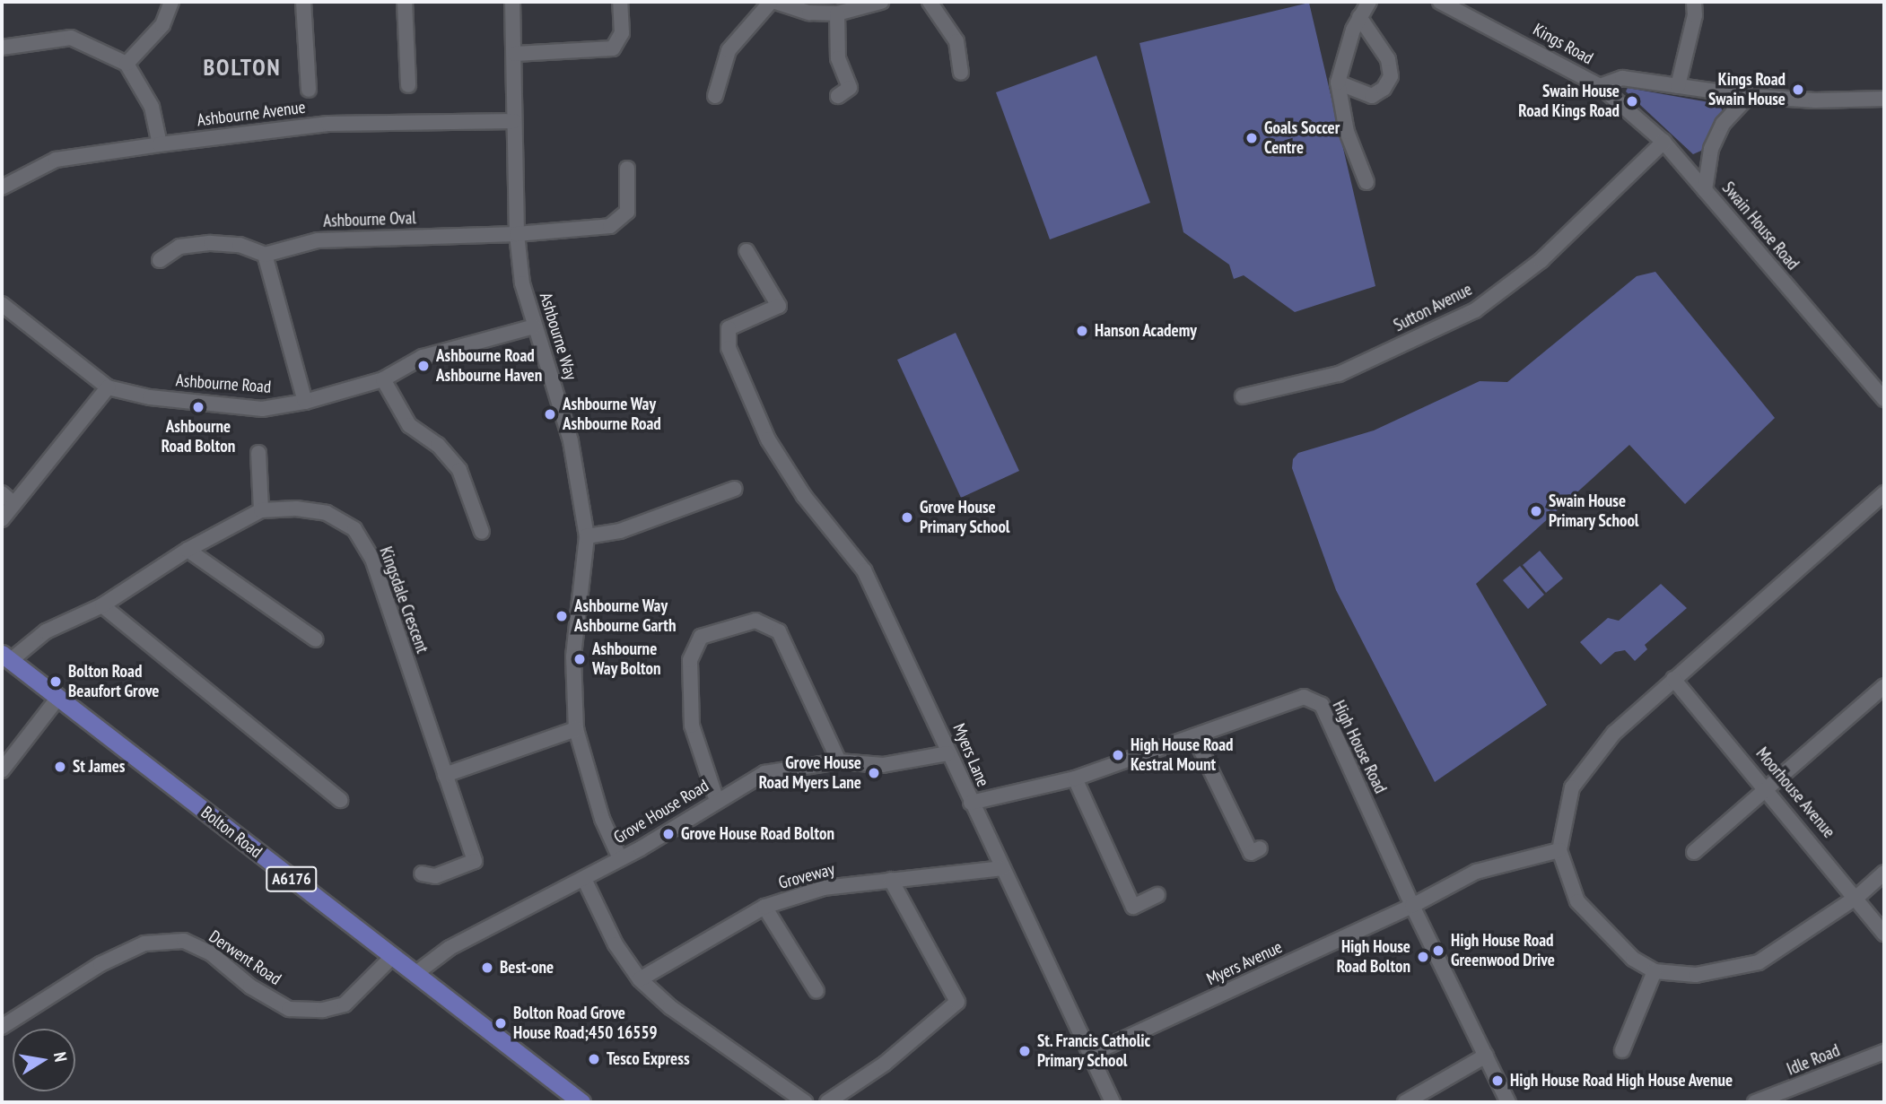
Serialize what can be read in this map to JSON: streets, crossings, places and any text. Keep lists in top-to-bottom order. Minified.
{"streets":{"main road":["Bolton Road","A6176"],"street":["Kings Road","Ashbourne Avenue","Ashbourne Oval","Swain House Road","Sutton Avenue","Ashbourne Way","Ashbourne Road","Kingsdale Crescent","High House Road","Myers Lane","Moorhouse Avenue","Grove House Road","Groveway","Derwent Road","Myers Avenue","Idle Road"]},"crossings":[["Kings Road","Swain House Road"],["Ashbourne Avenue","Ashbourne Way"],["Ashbourne Oval","Ashbourne Way"],["Swain House Road","Sutton Avenue"],["Ashbourne Way","Ashbourne Road"],["Ashbourne Way","Grove House Road"],["High House Road","Myers Lane"],["High House Road","Myers Avenue"],["Myers Lane","Grove House Road"],["Myers Lane","Groveway"],["Myers Lane","Myers Avenue"],["Grove House Road","Bolton Road"],["Bolton Road","Derwent Road"]],"districts":["BOLTON"],"places":["Kings Road Swain House","Swain House Road Kings Road","Goals Soccer Centre","Hanson Academy","Ashbourne Road Ashbourne Haven","Ashbourne Road Bolton","Ashbourne Way Ashbourne Road","Swain House Primary School","Grove House Primary School","Ashbourne Way Ashbourne Garth","Ashbourne Way Bolton","Bolton Road Beaufort Grove","High House Road Kestral Mount","St James","Grove House Road Myers Lane","Grove House Road Bolton","High House Road Greenwood Drive","High House Road Bolton","Best-one","Bolton Road Grove House Road;450 16559","St. Francis Catholic Primary School","Tesco Express","High House Road High House Avenue"],"north":"right"}
